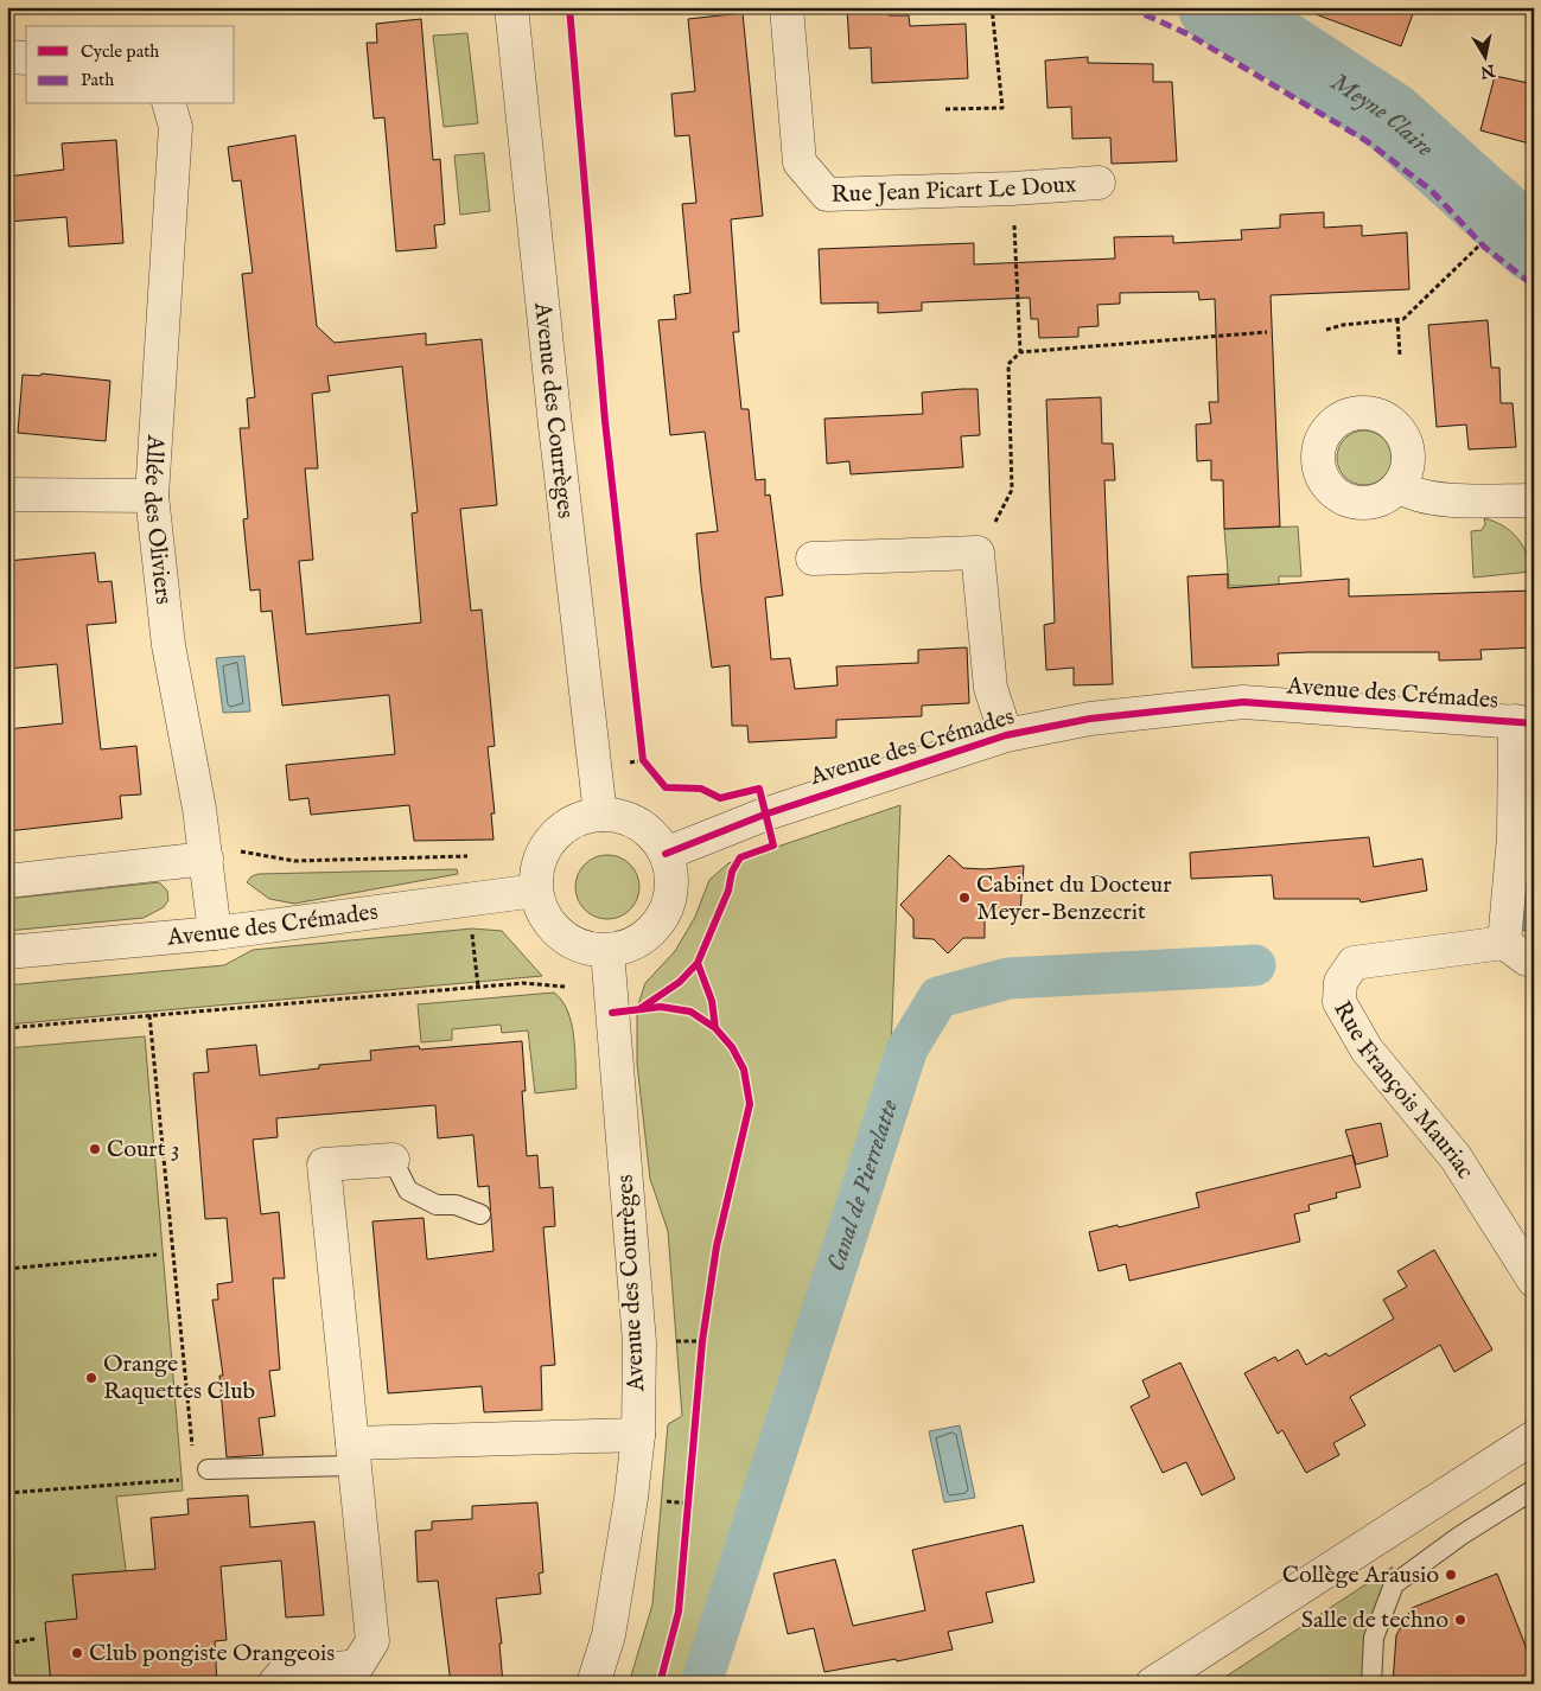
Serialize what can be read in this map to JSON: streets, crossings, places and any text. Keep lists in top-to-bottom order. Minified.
{"streets":{"street":["Rue Jean Picart Le Doux","Avenue des Courrèges","Allée des Oliviers","Avenue des Crémades","Rue François Mauriac"]},"crossings":[["Avenue des Courrèges","Avenue des Crémades"],["Allée des Oliviers","Avenue des Crémades"]],"water":["Meyne Claire","Canal de Pierrelatte"],"places":["Cabinet du Docteur Meyer-Benzecrit","Court 3","Orange Raquettes Club","Collège Arausio","Salle de techno","Club pongiste Orangeois"],"legend":["Cycle path","Path"],"north":"bottom"}
